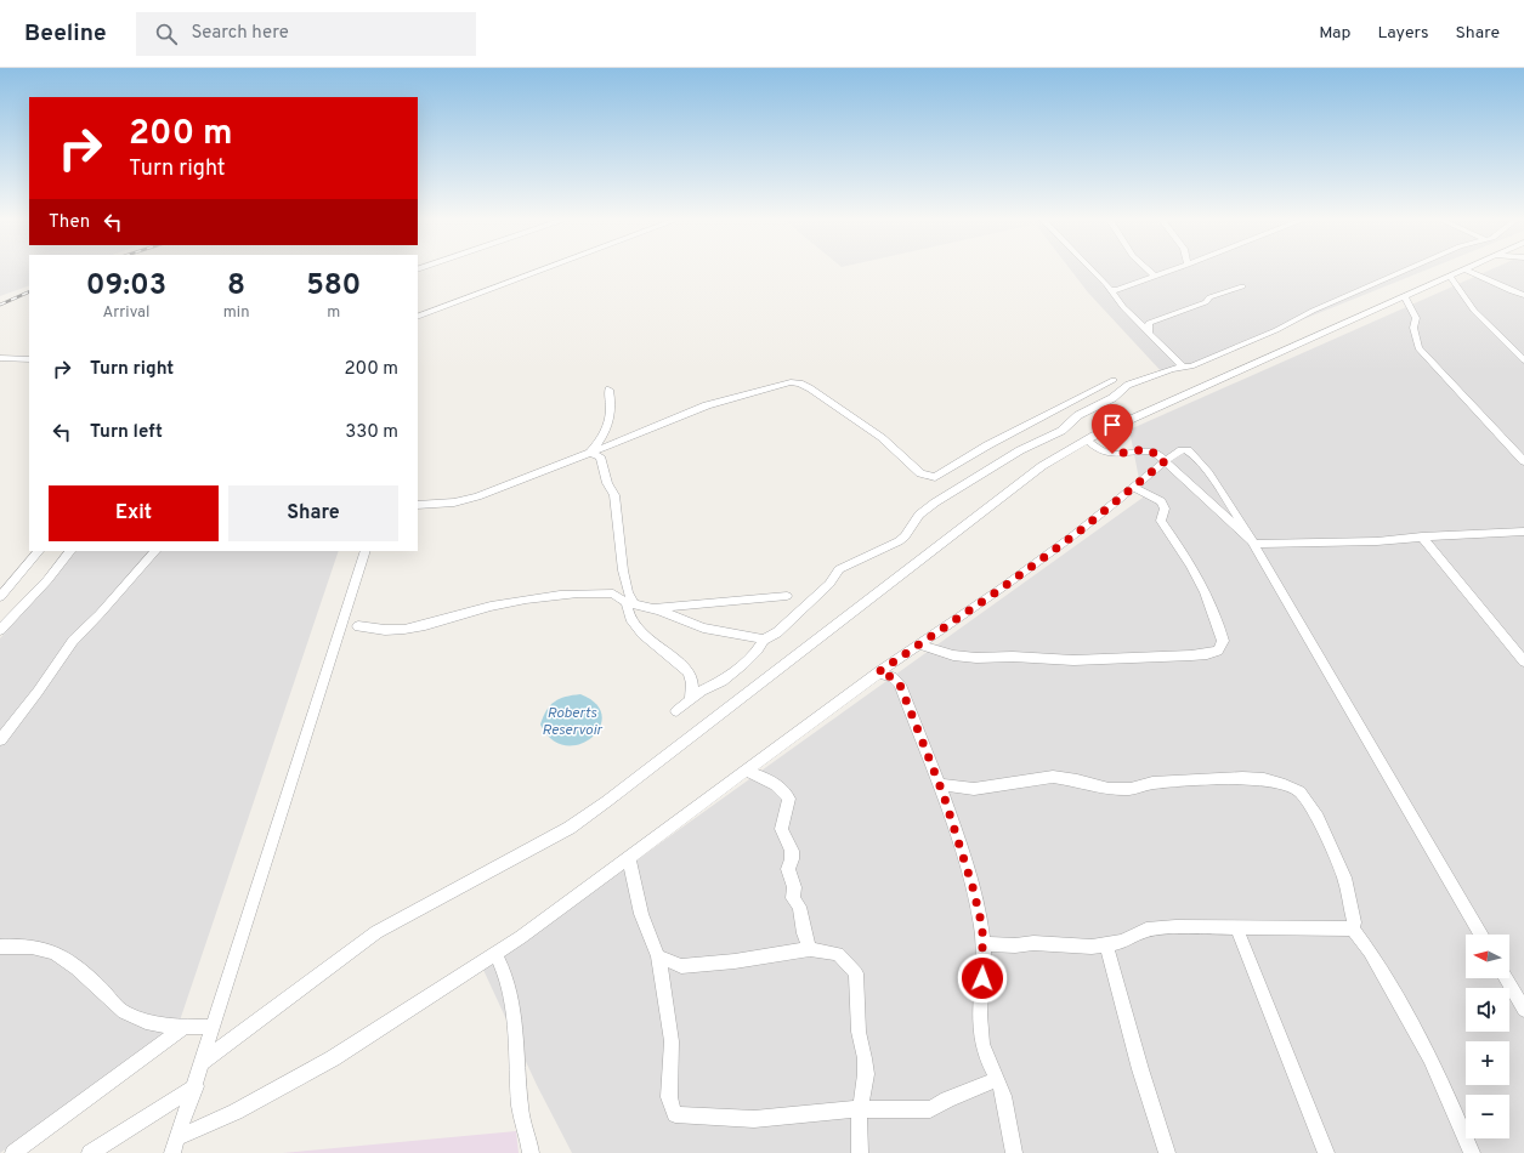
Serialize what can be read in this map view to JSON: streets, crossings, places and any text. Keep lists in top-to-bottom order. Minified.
{"water":["Roberts Reservoir"],"north":"left","page":{"header":"Beeline","search":"Search here","nav":["Map","Layers","Share"],"turn":["200 m","Turn right"],"then":"Then","eta":["09:03","Arrival","8","min","580","m"],"list":[{"name":"Turn right","value":"200 m"},{"name":"Turn left","value":"330 m"}],"buttons":["Exit","Share"],"map_buttons":["+","−"]}}
